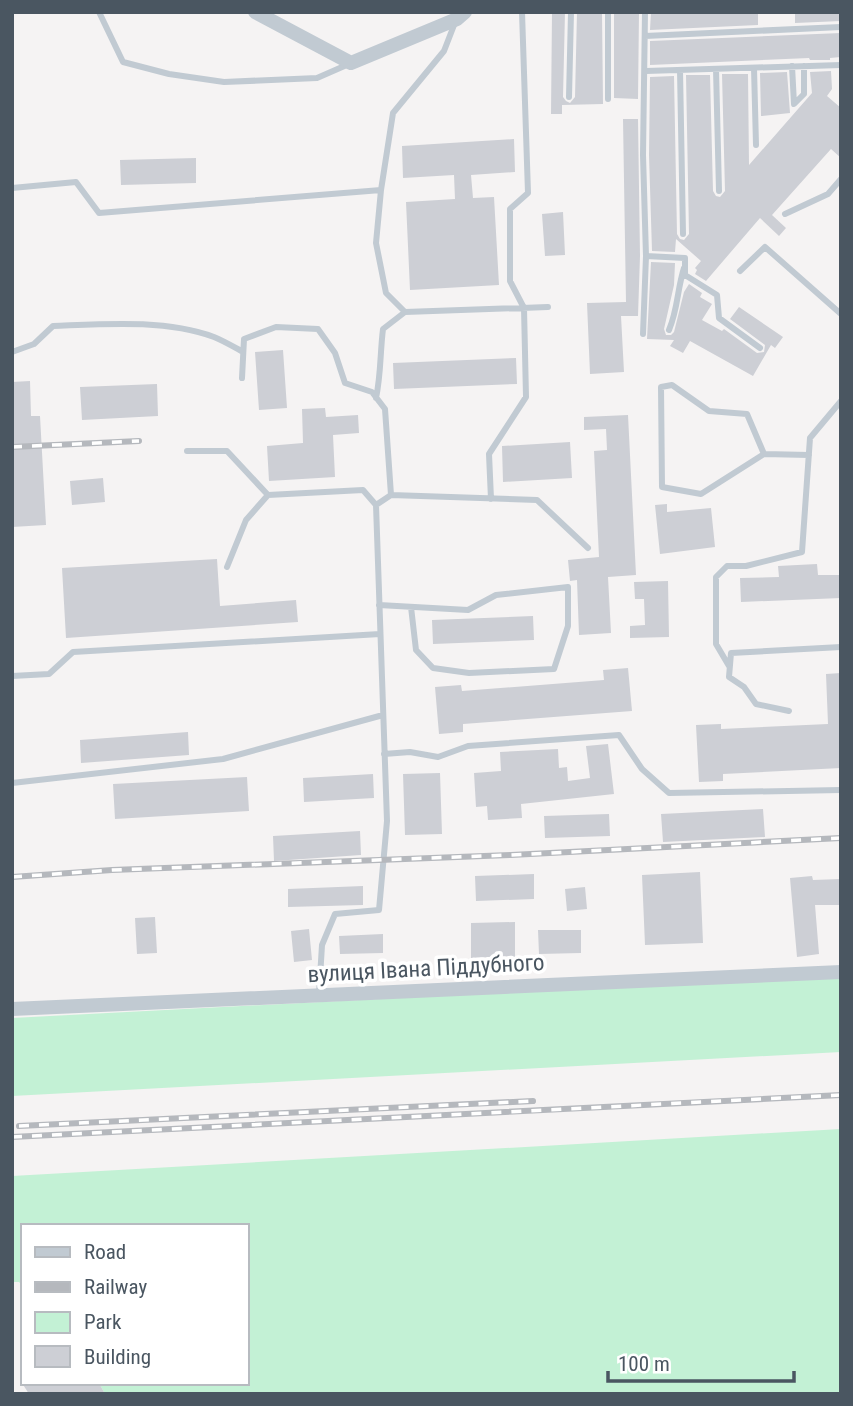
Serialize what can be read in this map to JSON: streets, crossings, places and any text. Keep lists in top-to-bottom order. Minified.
{"streets":{"street":["вулиця Івана Піддубного"]},"legend":["Road","Railway","Park","Building"],"scale_bar":"100 m"}
